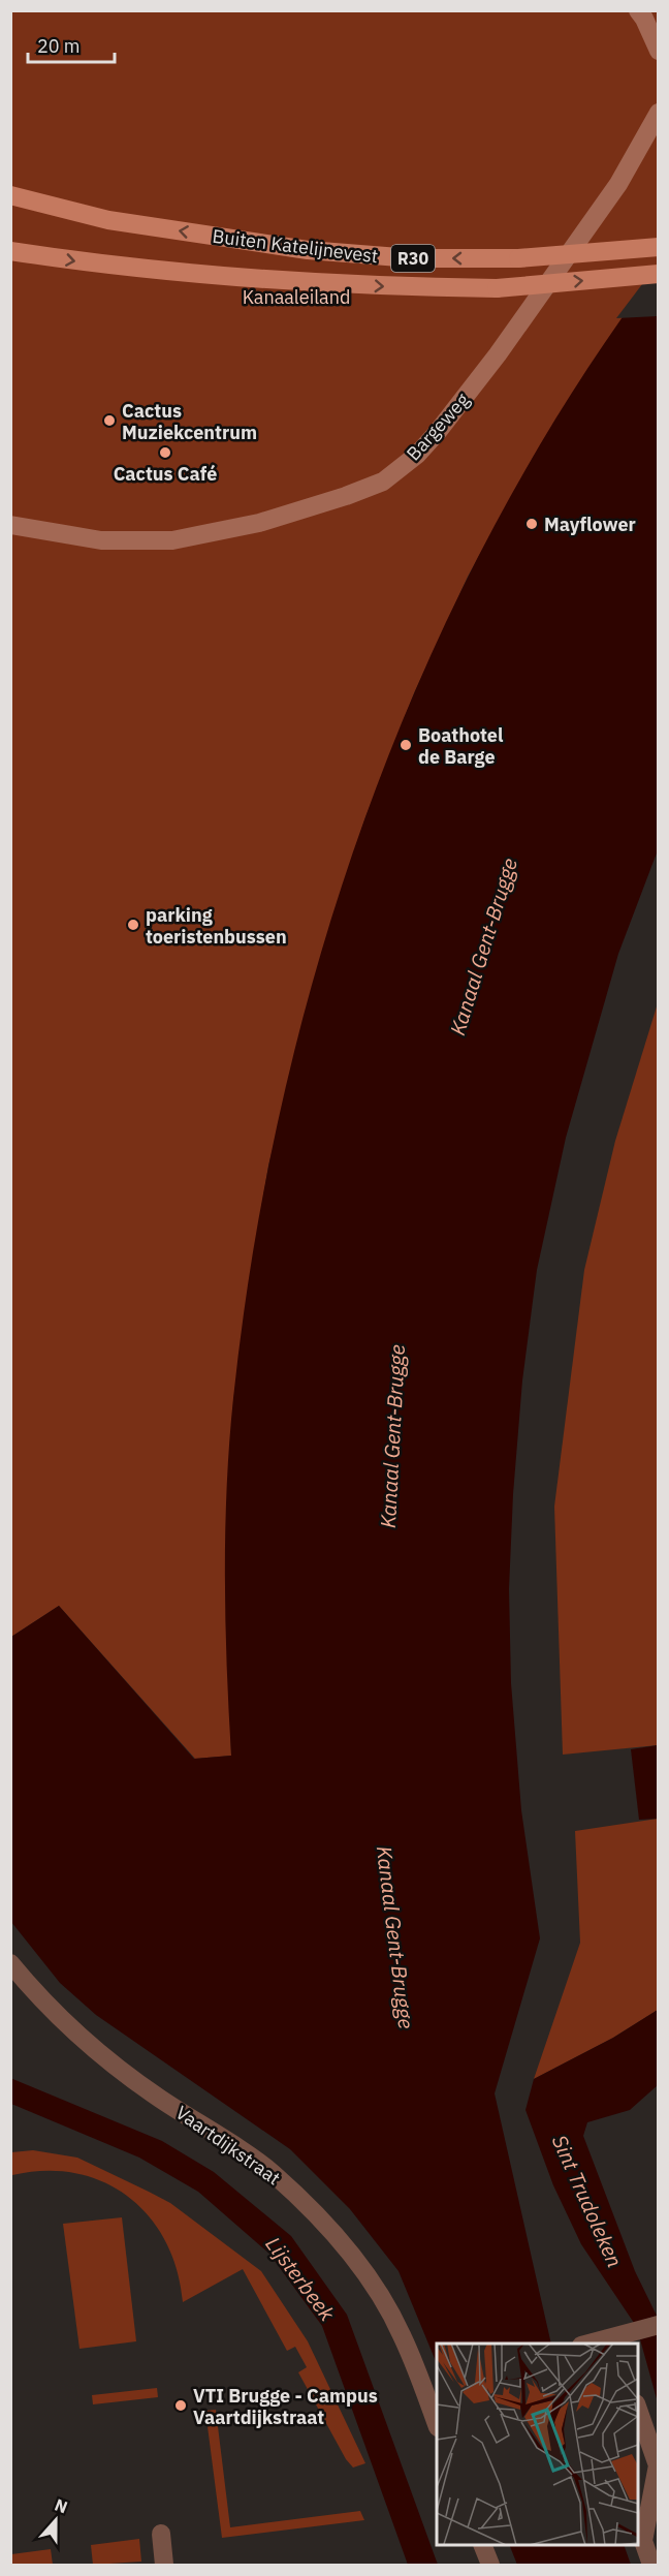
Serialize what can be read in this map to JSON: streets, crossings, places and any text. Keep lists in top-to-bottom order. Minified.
{"streets":{"main road":["Buiten Katelijnevest","R30"],"street":["Bargeweg","Vaartdijkstraat"]},"water":["Kanaal Gent-Brugge","Sint Trudoleken","Lijsterbeek"],"parks":["Kanaaleiland"],"places":["Cactus Muziekcentrum","Cactus Café","Mayflower","Boathotel de Barge","parking toeristenbussen","VTI Brugge - Campus Vaartdijkstraat"],"scale_bar":"20 m","north":"top"}
